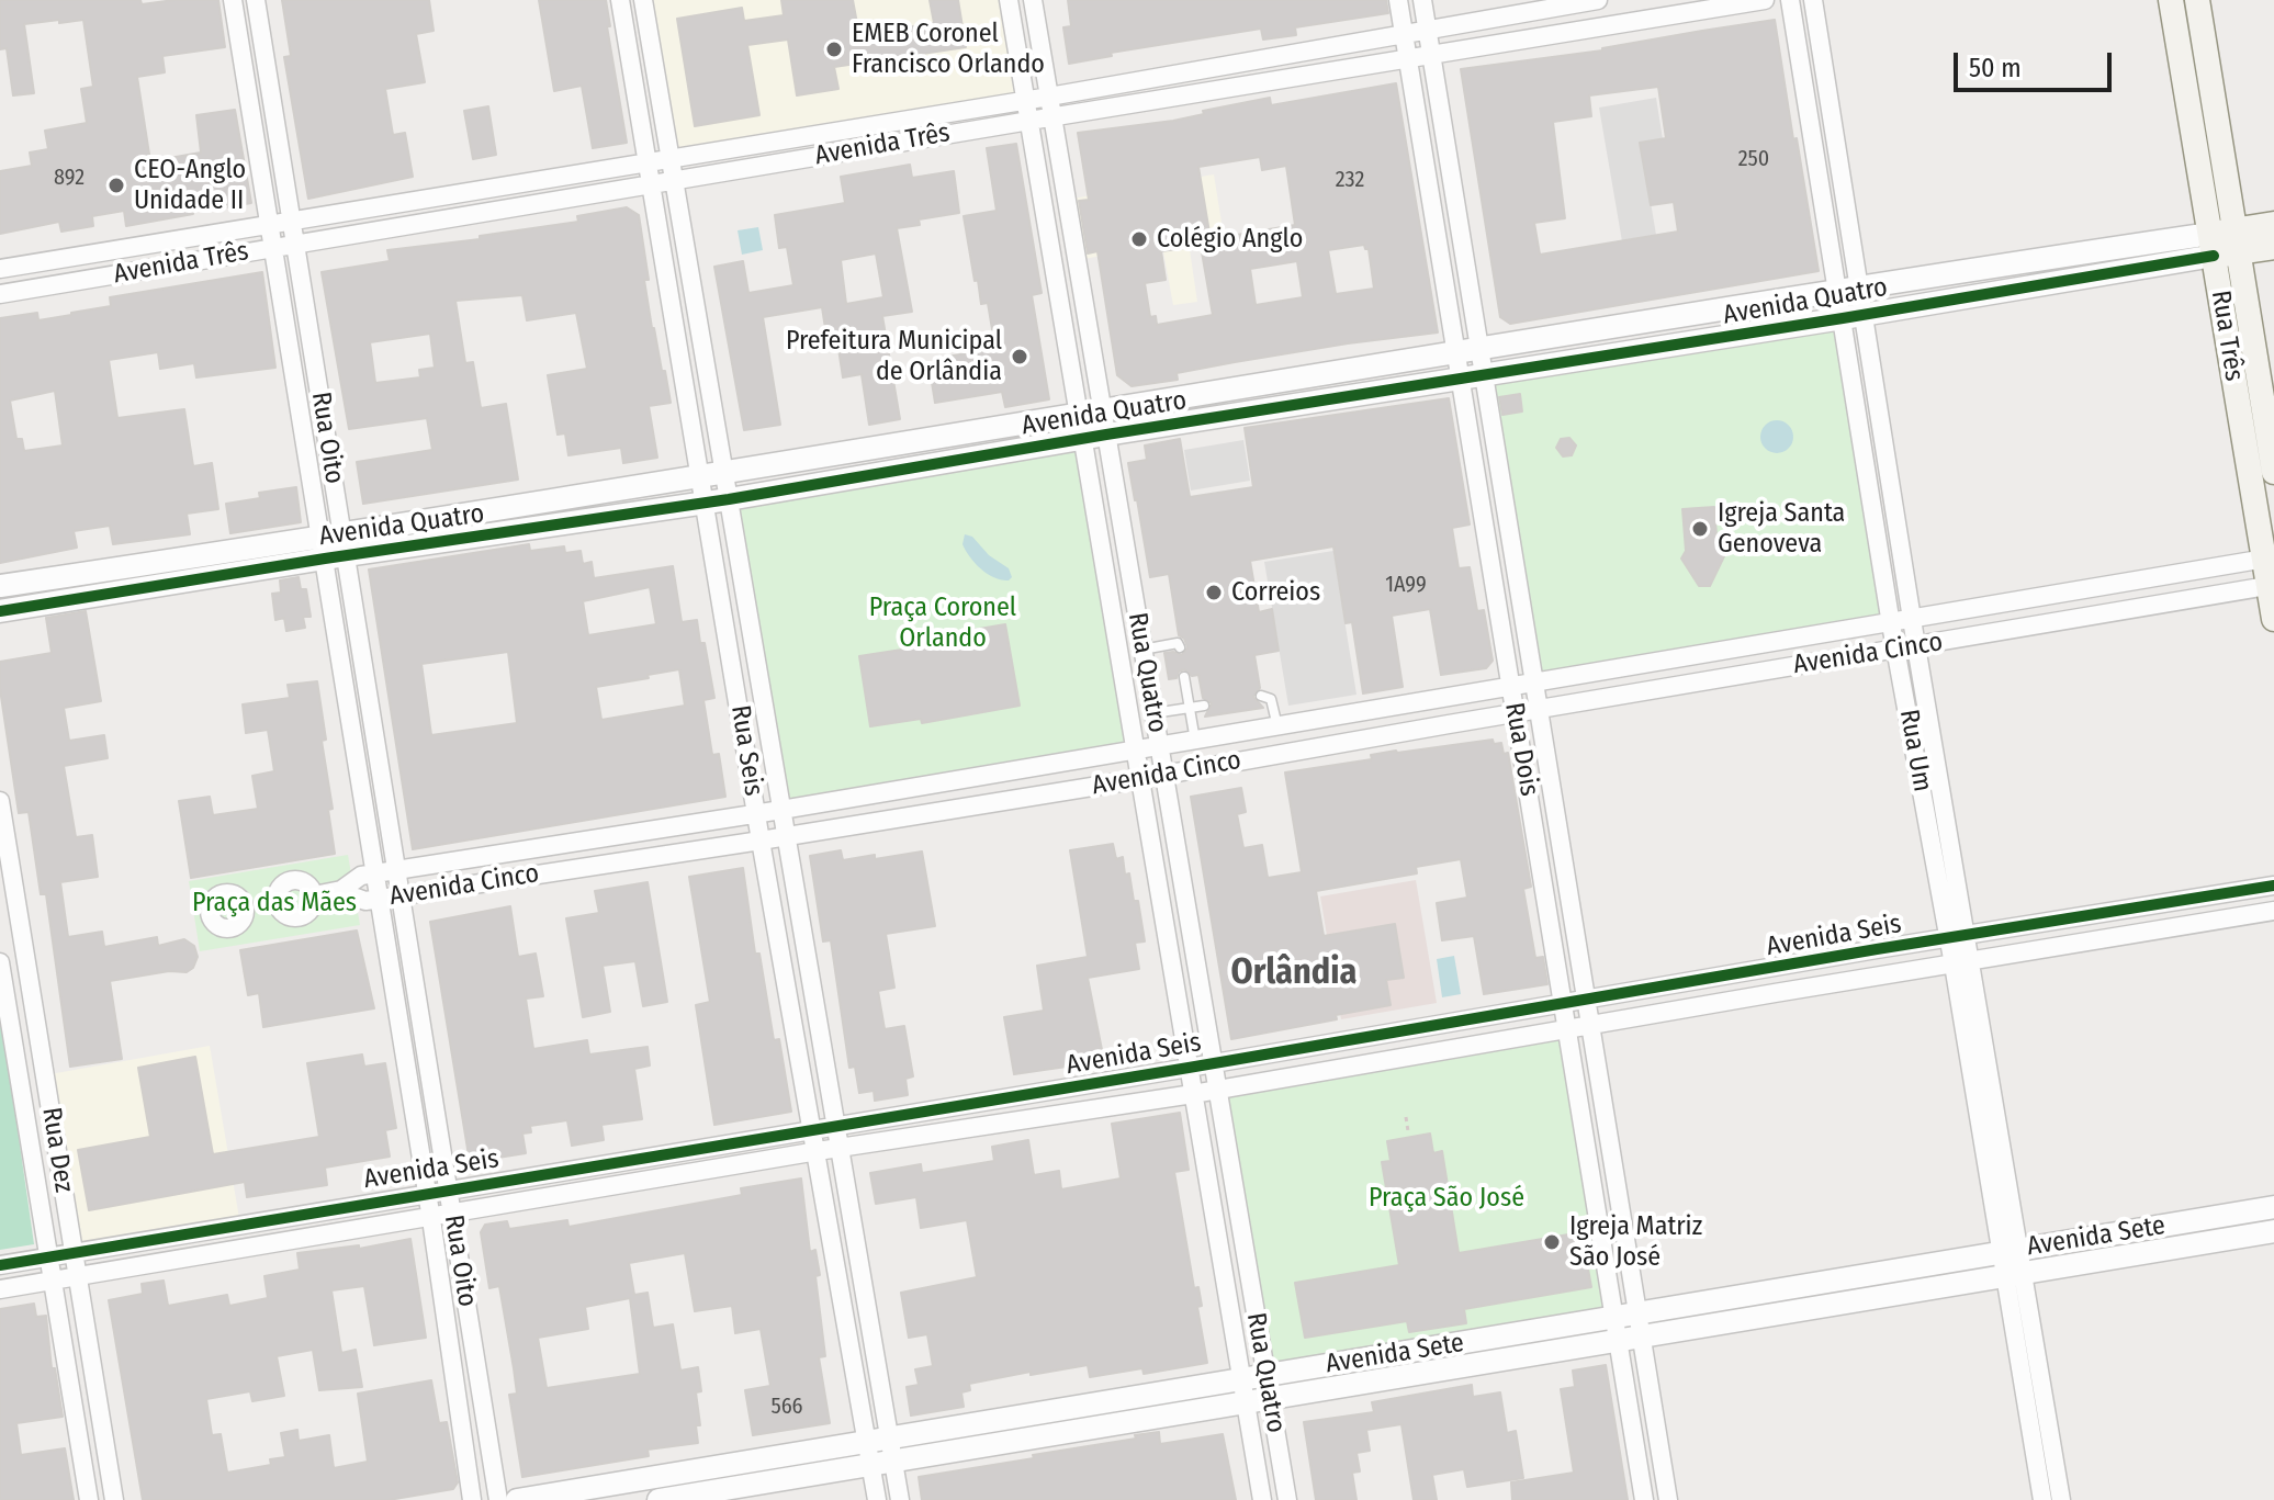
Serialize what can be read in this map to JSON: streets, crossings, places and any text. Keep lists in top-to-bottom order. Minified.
{"streets":{"main road":["Avenida Quatro","Rua Três"],"street":["Avenida Três","Rua Oito","Avenida Cinco","Rua Quatro","Rua Dois","Rua Seis","Rua Um","Avenida Seis","Rua Dez","Avenida Sete"]},"crossings":[["Avenida Três","Rua Oito"],["Avenida Três","Rua Quatro"],["Avenida Três","Rua Dois"],["Avenida Três","Rua Seis"],["Avenida Quatro","Rua Três"],["Avenida Quatro","Rua Oito"],["Avenida Quatro","Rua Quatro"],["Avenida Quatro","Rua Dois"],["Avenida Quatro","Rua Seis"],["Avenida Quatro","Rua Um"],["Rua Três","Avenida Cinco"],["Rua Oito","Avenida Cinco"],["Rua Oito","Avenida Seis"],["Avenida Cinco","Rua Quatro"],["Avenida Cinco","Rua Dois"],["Avenida Cinco","Rua Seis"],["Avenida Cinco","Rua Um"],["Rua Quatro","Avenida Seis"],["Rua Quatro","Avenida Sete"],["Rua Dois","Avenida Seis"],["Rua Dois","Avenida Sete"],["Rua Seis","Avenida Seis"],["Rua Seis","Avenida Sete"],["Rua Um","Avenida Seis"],["Rua Um","Avenida Sete"],["Avenida Seis","Rua Dez"]],"districts":["Orlândia"],"parks":["Praça Coronel Orlando","Praça das Mães","Praça São José"],"places":["EMEB Coronel Francisco Orlando","CEO-Anglo Unidade II","Colégio Anglo","Prefeitura Municipal de Orlândia","Igreja Santa Genoveva","Correios","Igreja Matriz São José"],"house_numbers":["250","892","232","1A99","566"],"scale_bar":"50 m"}
